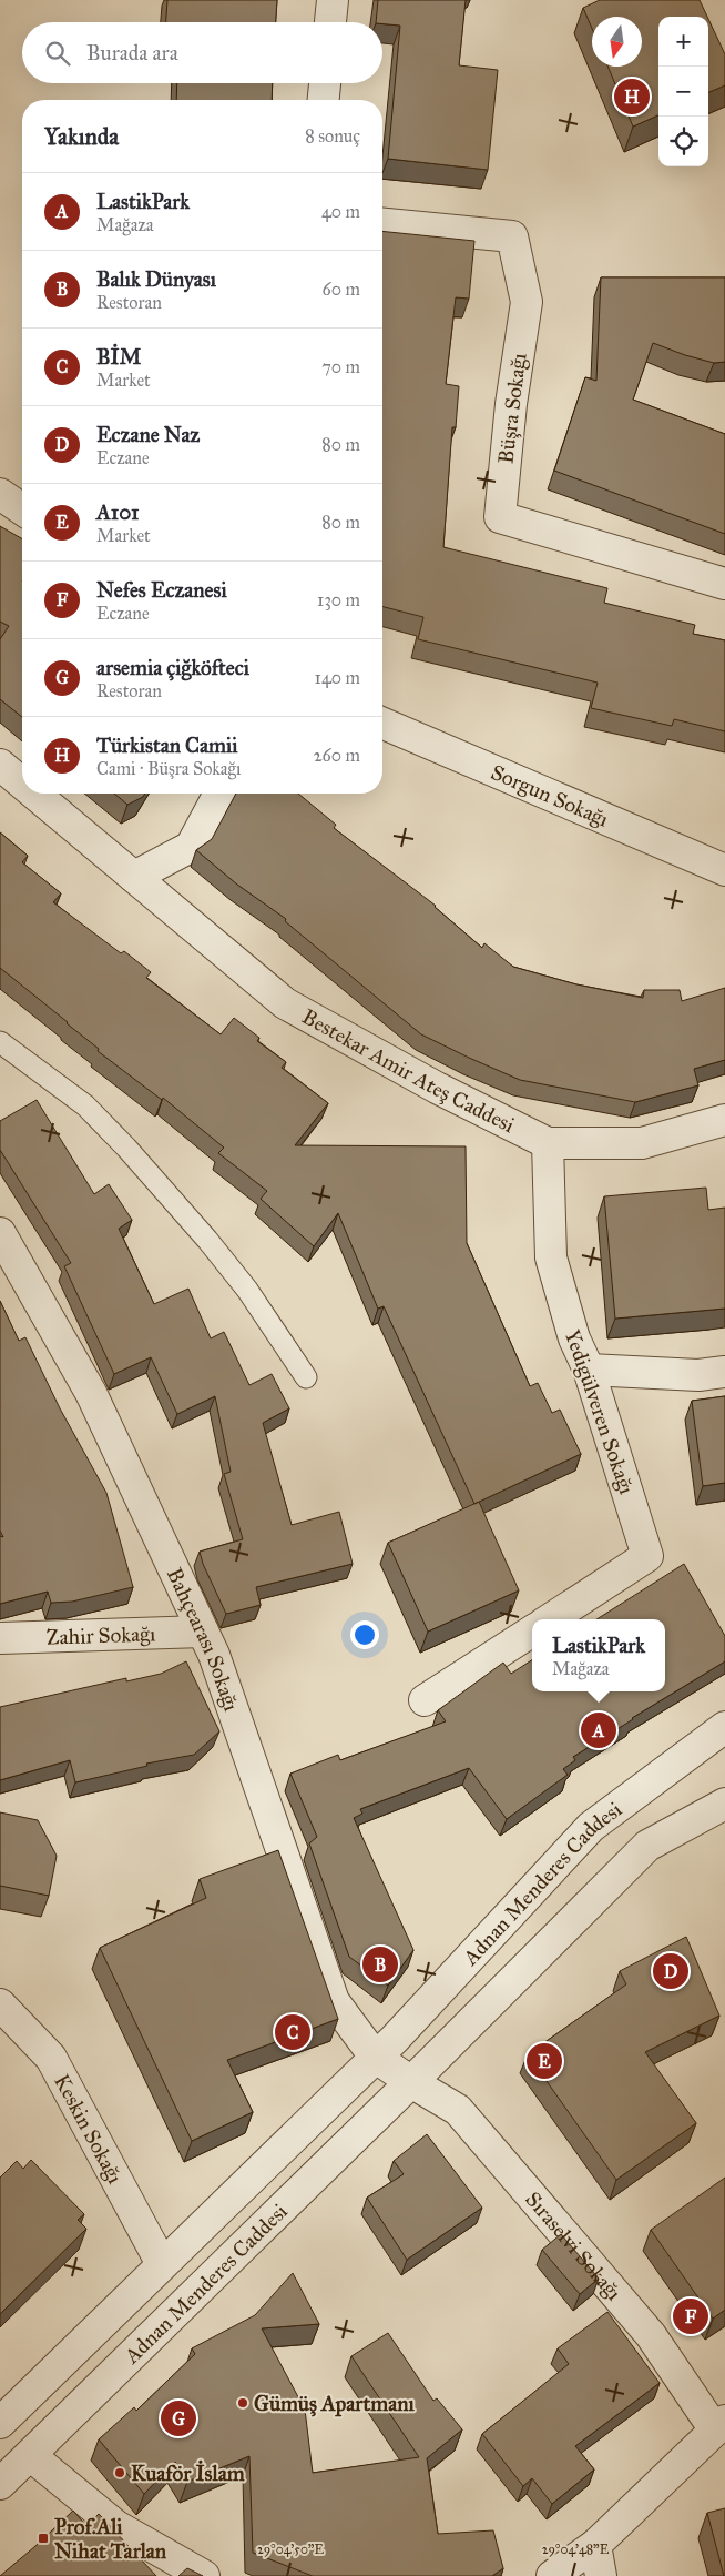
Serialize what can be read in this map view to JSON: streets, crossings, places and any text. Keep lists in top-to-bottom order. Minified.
{"streets":{"street":["Büşra Sokağı","Sorgun Sokağı","Bestekar Amir Ateş Caddesi","Yedigülveren Sokağı","Zahir Sokağı","Bahçearası Sokağı","Adnan Menderes Caddesi","Keskin Sokağı","Sıraselvi Sokağı"]},"crossings":[["Bestekar Amir Ateş Caddesi","Yedigülveren Sokağı"],["Zahir Sokağı","Bahçearası Sokağı"],["Bahçearası Sokağı","Adnan Menderes Caddesi"],["Adnan Menderes Caddesi","Keskin Sokağı"],["Adnan Menderes Caddesi","Sıraselvi Sokağı"]],"places":{"other":["Gümüş Apartmanı","Kuaför İslam"],"transit":["Prof.Ali Nihat Tarlan"]},"north":"bottom","page":{"map_buttons":["+","−"],"search":"Burada ara","pins":["H","A","B","D","C","E","F","G"],"heading":["Yakında","8 sonuç"],"list":[{"mark":"A","name":"LastikPark","note":"Mağaza","value":"40 m"},{"mark":"B","name":"Balık Dünyası","note":"Restoran","value":"60 m"},{"mark":"C","name":"BİM","note":"Market","value":"70 m"},{"mark":"D","name":"Eczane Naz","note":"Eczane","value":"80 m"},{"mark":"E","name":"A101","note":"Market","value":"80 m"},{"mark":"F","name":"Nefes Eczanesi","note":"Eczane","value":"130 m"},{"mark":"G","name":"arsemia çiğköfteci","note":"Restoran","value":"140 m"},{"mark":"H","name":"Türkistan Camii","note":"Cami · Büşra Sokağı","value":"260 m"}],"popup":["LastikPark","Mağaza"]},"coordinates":["29°04'50\"E","29°04'48\"E"]}
